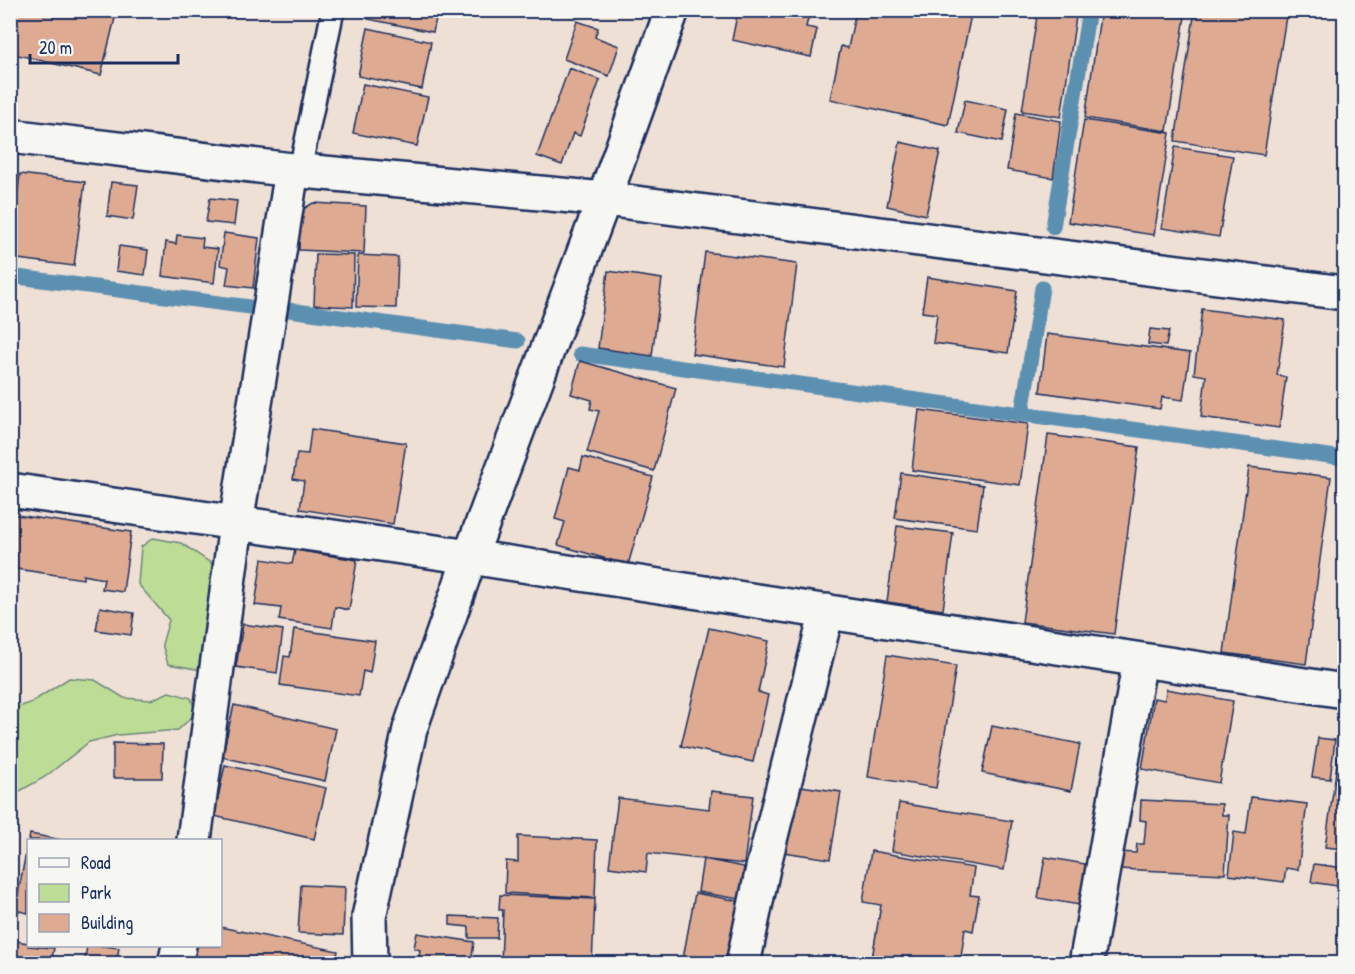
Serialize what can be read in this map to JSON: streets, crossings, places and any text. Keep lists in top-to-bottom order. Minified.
{"legend":["Road","Park","Building"],"scale_bar":"20 m"}
